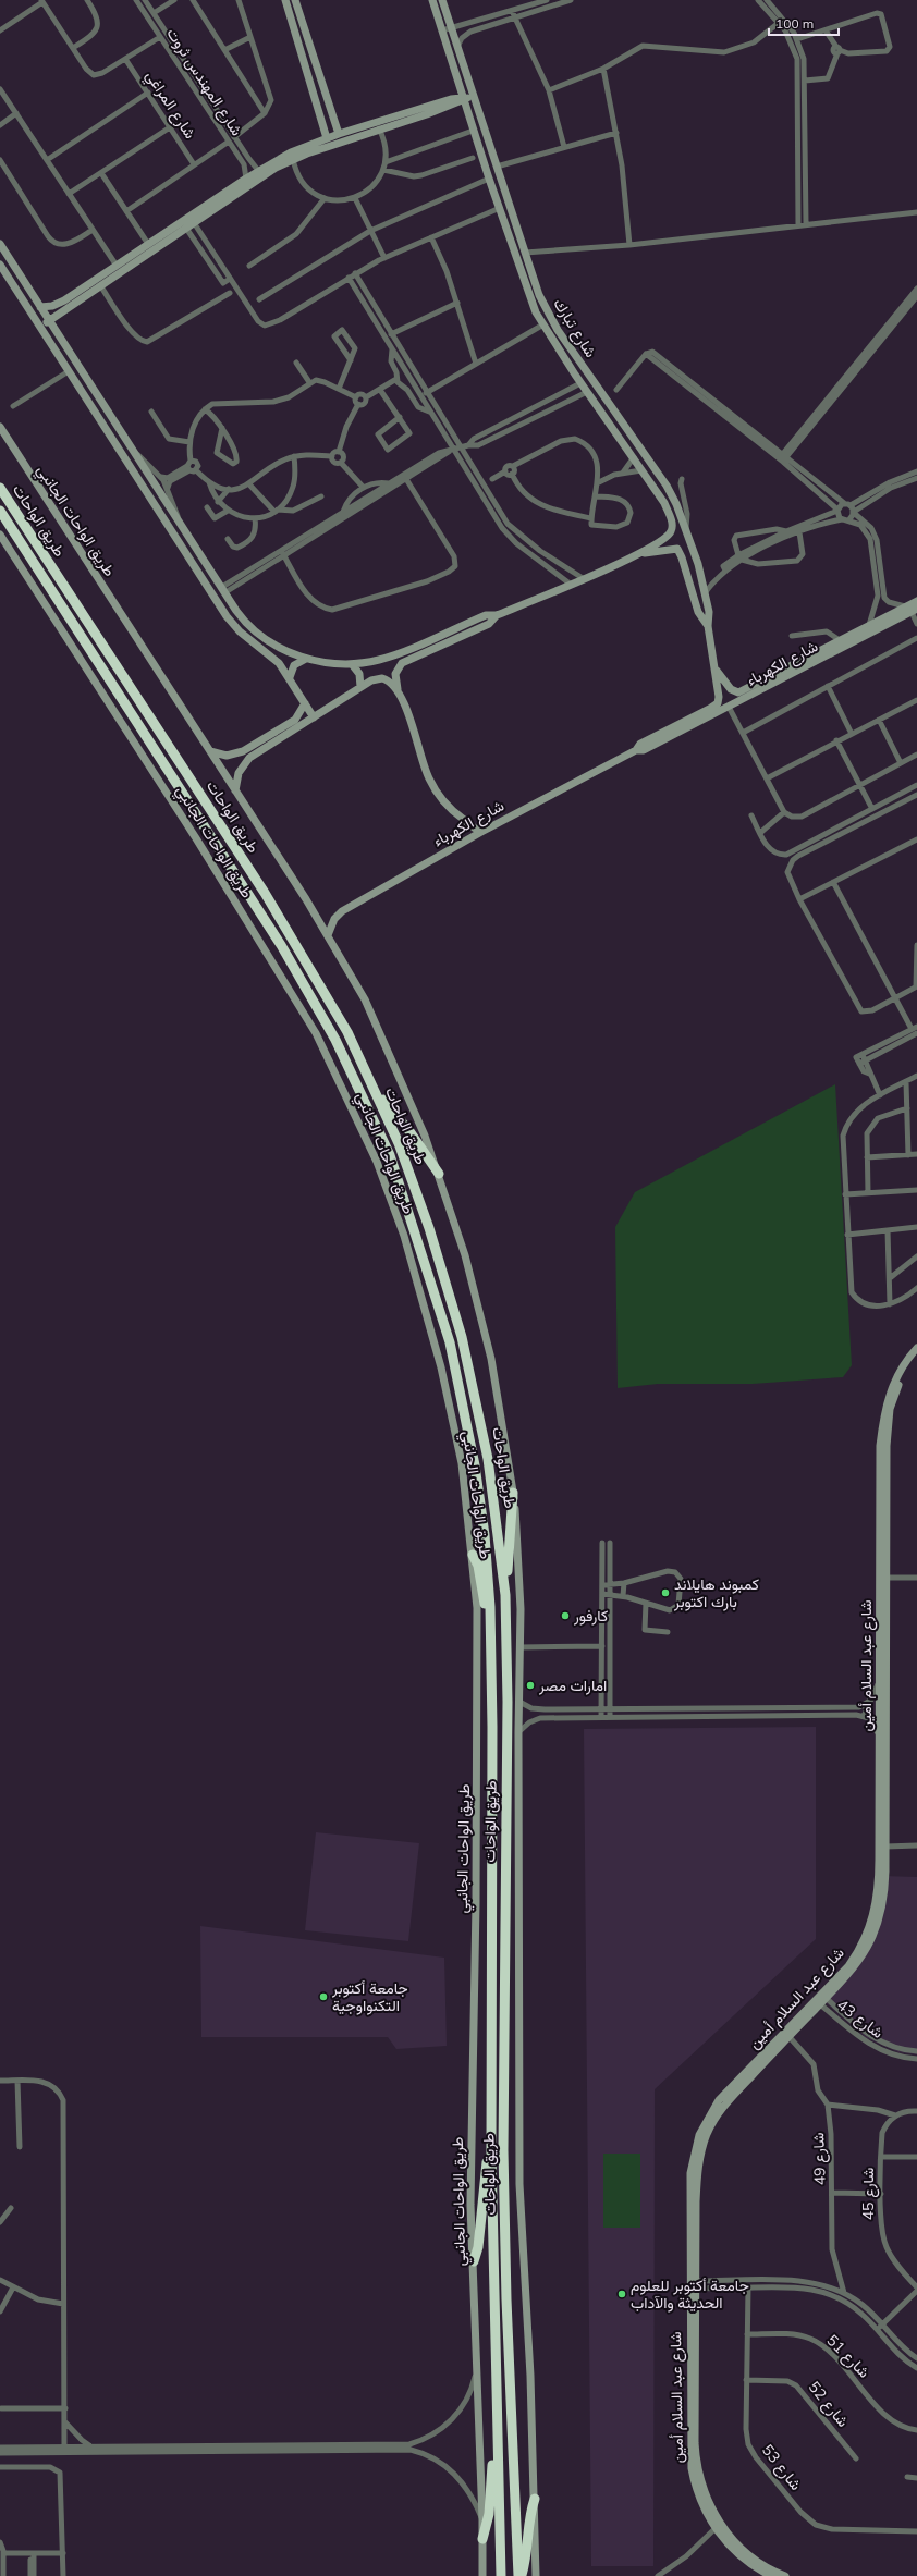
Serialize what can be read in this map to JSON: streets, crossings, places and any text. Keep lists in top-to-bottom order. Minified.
{"streets":{"highway":["طريق الواحات"],"street":["شارع المهندس ثروت","شارع المراغي","شارع تبارك","طريق الواحات الجانبي","شارع الكهرباء","شارع عبد السلام أمين","شارع 43","شارع 49","شارع 45","شارع 51","شارع 52","شارع 53"]},"crossings":[["شارع تبارك","شارع الكهرباء"],["طريق الواحات الجانبي","شارع الكهرباء"],["شارع عبد السلام أمين","شارع 43"],["شارع عبد السلام أمين","شارع 49"],["شارع 51","شارع 53"],["شارع 52","شارع 53"]],"places":["كمبوند هايلاند بارك اكتوبر","كارفور","امارات مصر","جامعة أكتوبر التكنواوجية","جامعة أكتوبر للعلوم الحديثة والآداب"],"scale_bar":"100 m"}
